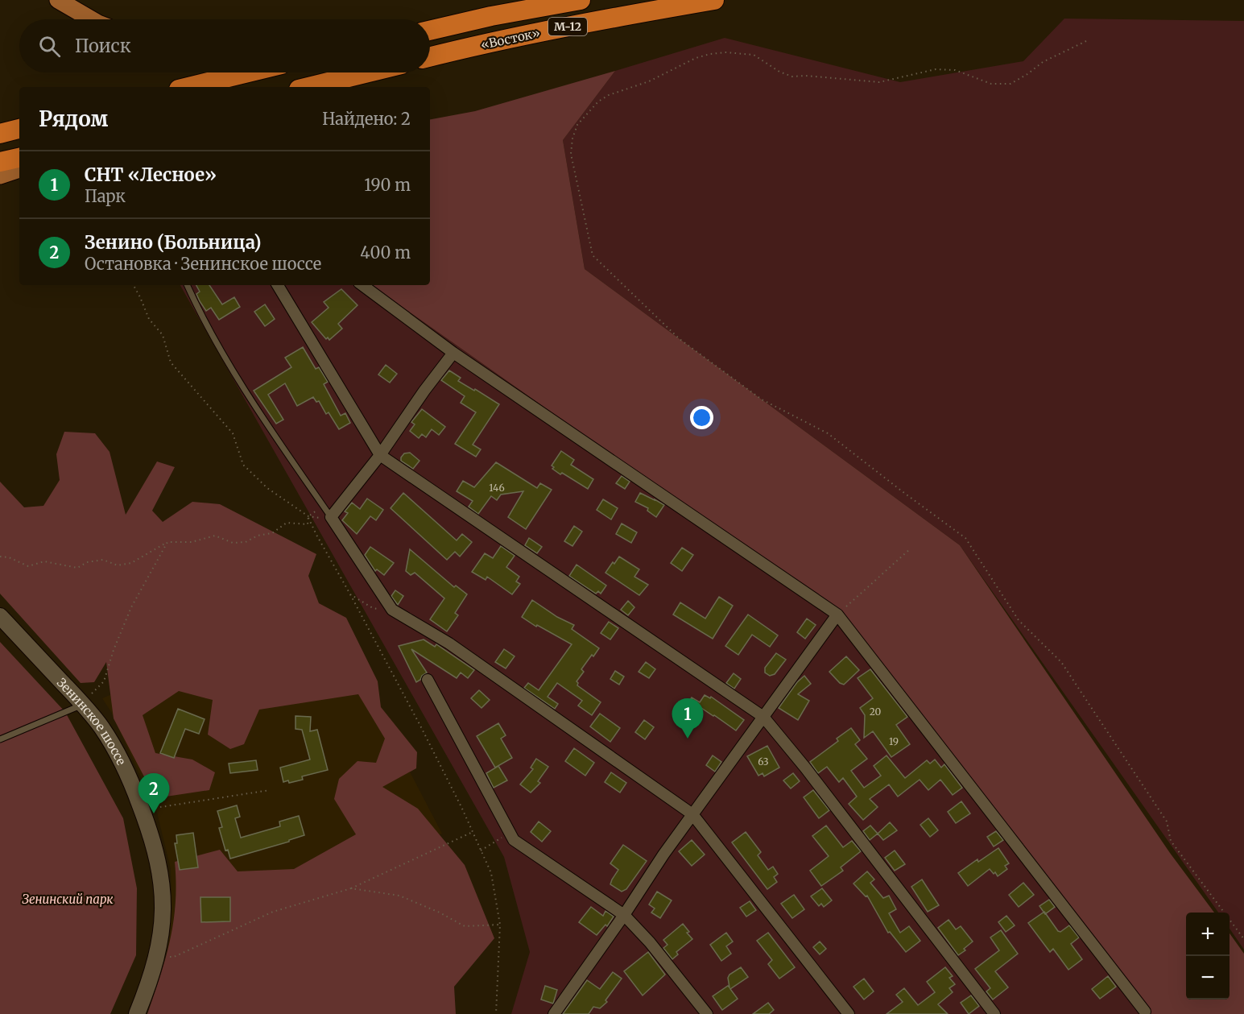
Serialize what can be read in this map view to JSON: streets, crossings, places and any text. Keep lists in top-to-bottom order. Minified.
{"streets":{"highway":["М-12","«Восток»"],"main road":["Зенинское шоссе"]},"parks":["Зенинский парк"],"house_numbers":["146","20","19","63"],"page":{"search":"Поиск","heading":["Рядом","Найдено: 2"],"list":[{"mark":"1","name":"СНТ «Лесное»","note":"Парк","value":"190 m"},{"mark":"2","name":"Зенино (Больница)","note":"Остановка · Зенинское шоссе","value":"400 m"}],"pins":["1","2"],"map_buttons":["+","−"]}}
